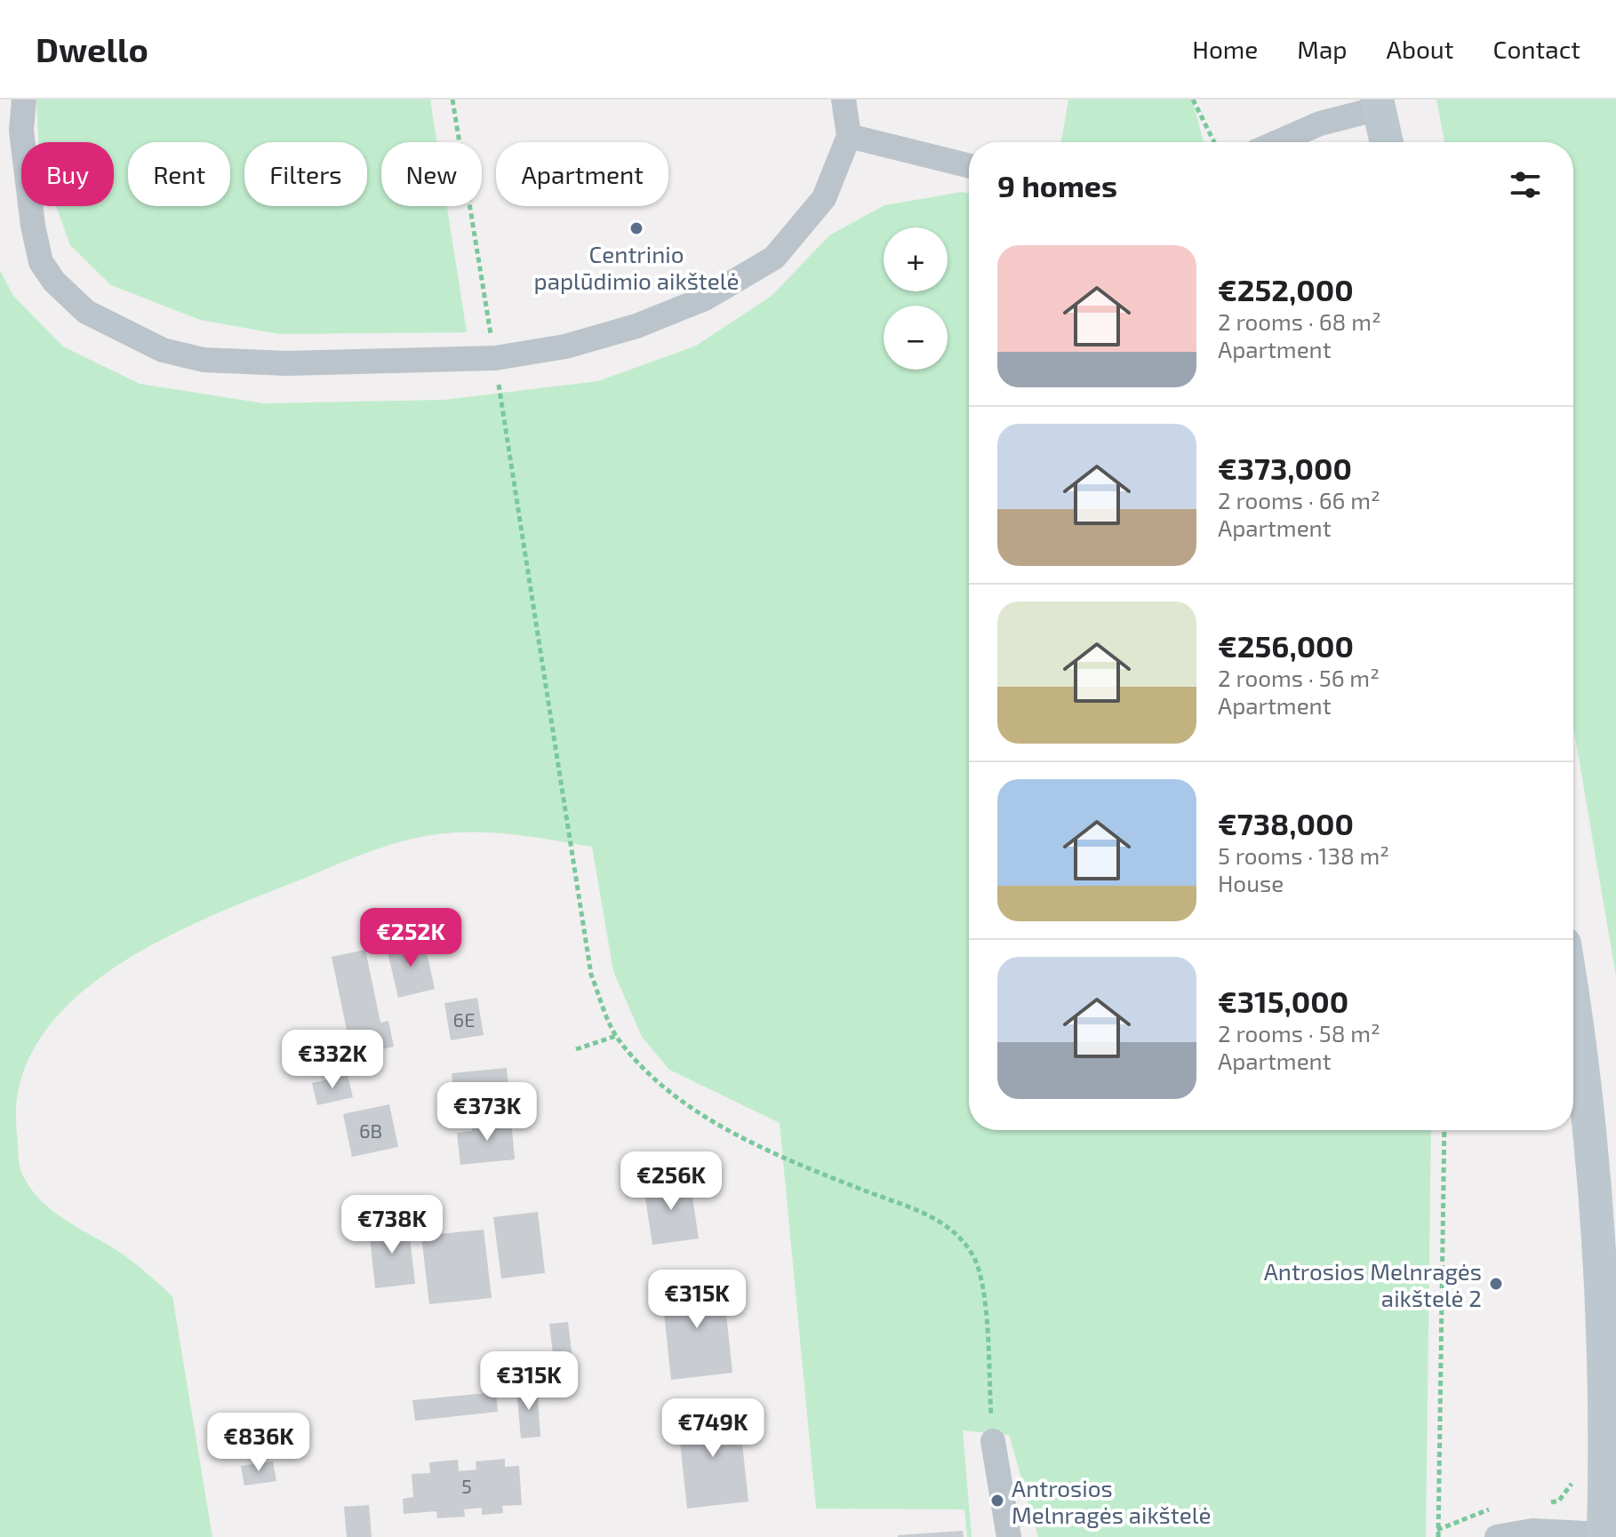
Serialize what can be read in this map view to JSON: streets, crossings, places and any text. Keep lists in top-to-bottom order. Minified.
{"places":["Centrinio paplūdimio aikštelė","Antrosios Melnragės aikštelė 2","Antrosios Melnragės aikštelė"],"house_numbers":["6E","6B","5"],"page":{"header":"Dwello","nav":["Home","Map","About","Contact"],"chip":["Buy","Rent","Filters","New","Apartment"],"heading":"9 homes","map_buttons":["+","−"],"list":[{"name":"€252,000","note":"2 rooms · 68 m² · Apartment"},{"name":"€373,000","note":"2 rooms · 66 m² · Apartment"},{"name":"€256,000","note":"2 rooms · 56 m² · Apartment"},{"name":"€738,000","note":"5 rooms · 138 m² · House"},{"name":"€315,000","note":"2 rooms · 58 m² · Apartment"}],"price":["€252K","€332K","€373K","€256K","€738K","€315K","€315K","€749K","€836K"]}}
